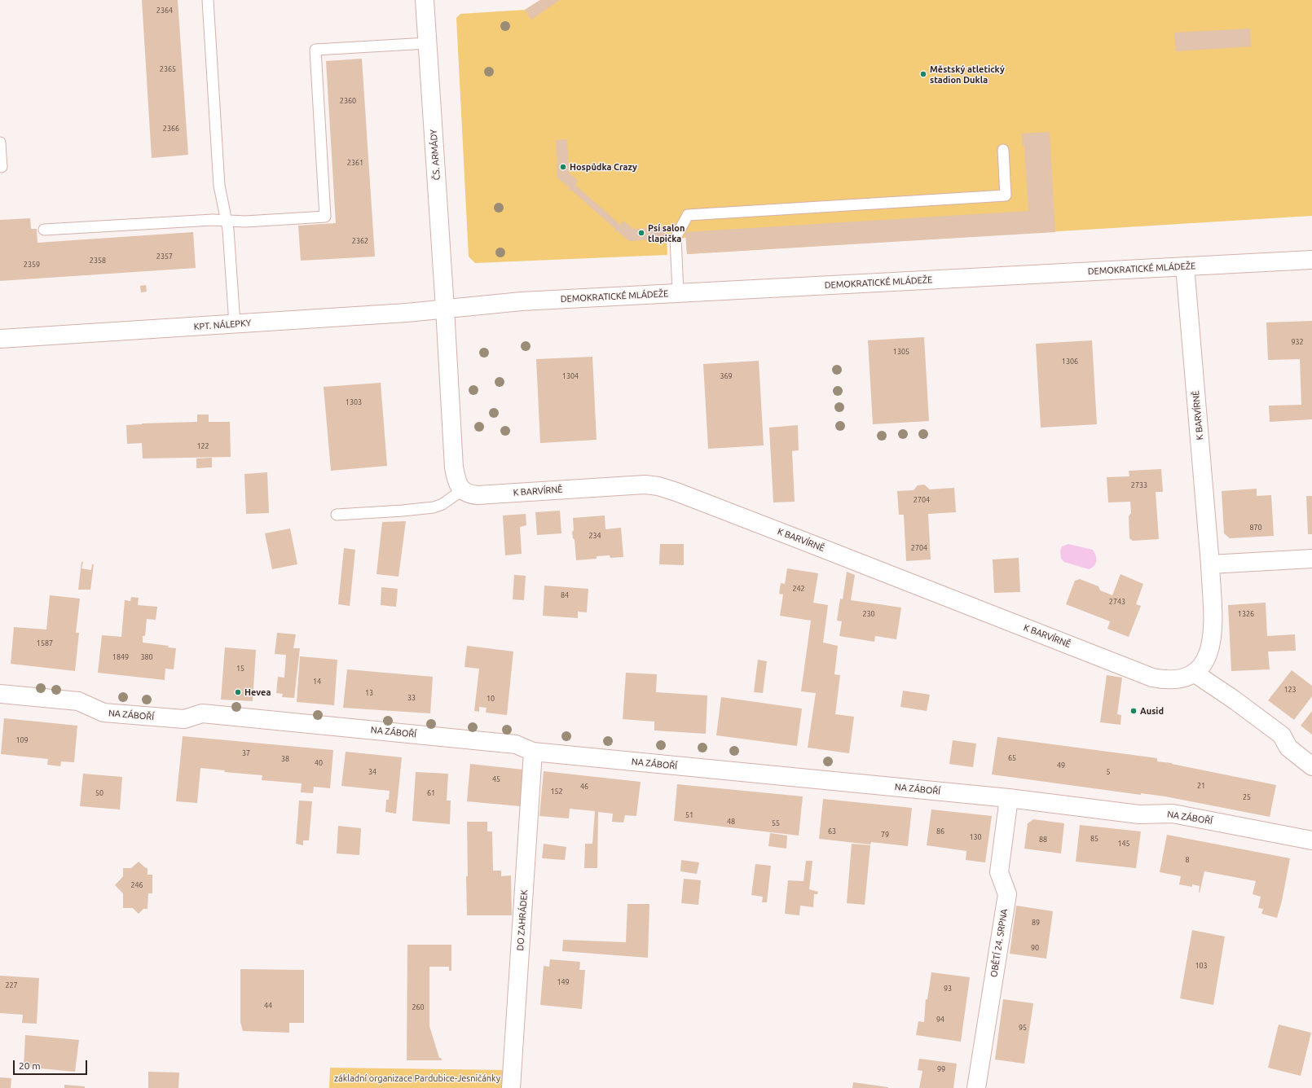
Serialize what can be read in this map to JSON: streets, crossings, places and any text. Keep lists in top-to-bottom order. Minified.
{"streets":{"street":["ČS. ARMÁDY","DEMOKRATICKÉ MLÁDEŽE","KPT. NÁLEPKY","K BARVÍRNĚ","NA ZÁBOŘÍ","DO ZAHRÁDEK","OBĚTÍ 24. SRPNA"]},"crossings":[["ČS. ARMÁDY","DEMOKRATICKÉ MLÁDEŽE"],["ČS. ARMÁDY","KPT. NÁLEPKY"],["DEMOKRATICKÉ MLÁDEŽE","KPT. NÁLEPKY"],["DEMOKRATICKÉ MLÁDEŽE","K BARVÍRNĚ"],["NA ZÁBOŘÍ","DO ZAHRÁDEK"],["NA ZÁBOŘÍ","OBĚTÍ 24. SRPNA"]],"parks":["základní organizace Pardubice-Jesničánky"],"places":["Městský atletický stadion Dukla","Hospůdka Crazy","Psí salon tlapička","Hevea","Ausid"],"house_numbers":["2364","2365","2360","2366","2361","2362","2357","2358","2359","932","1305","1306","1304","369","1303","122","2733","2704","870","234","2704","242","84","2743","230","1326","1587","1849","380","15","14","123","13","33","10","109","37","65","38","40","49","34","5","45","21","46","152","50","61","25","51","48","55","63","86","79","130","85","88","145","8","246","89","90","103","149","227","93","44","260","94","95","99"],"scale_bar":"20 m"}
